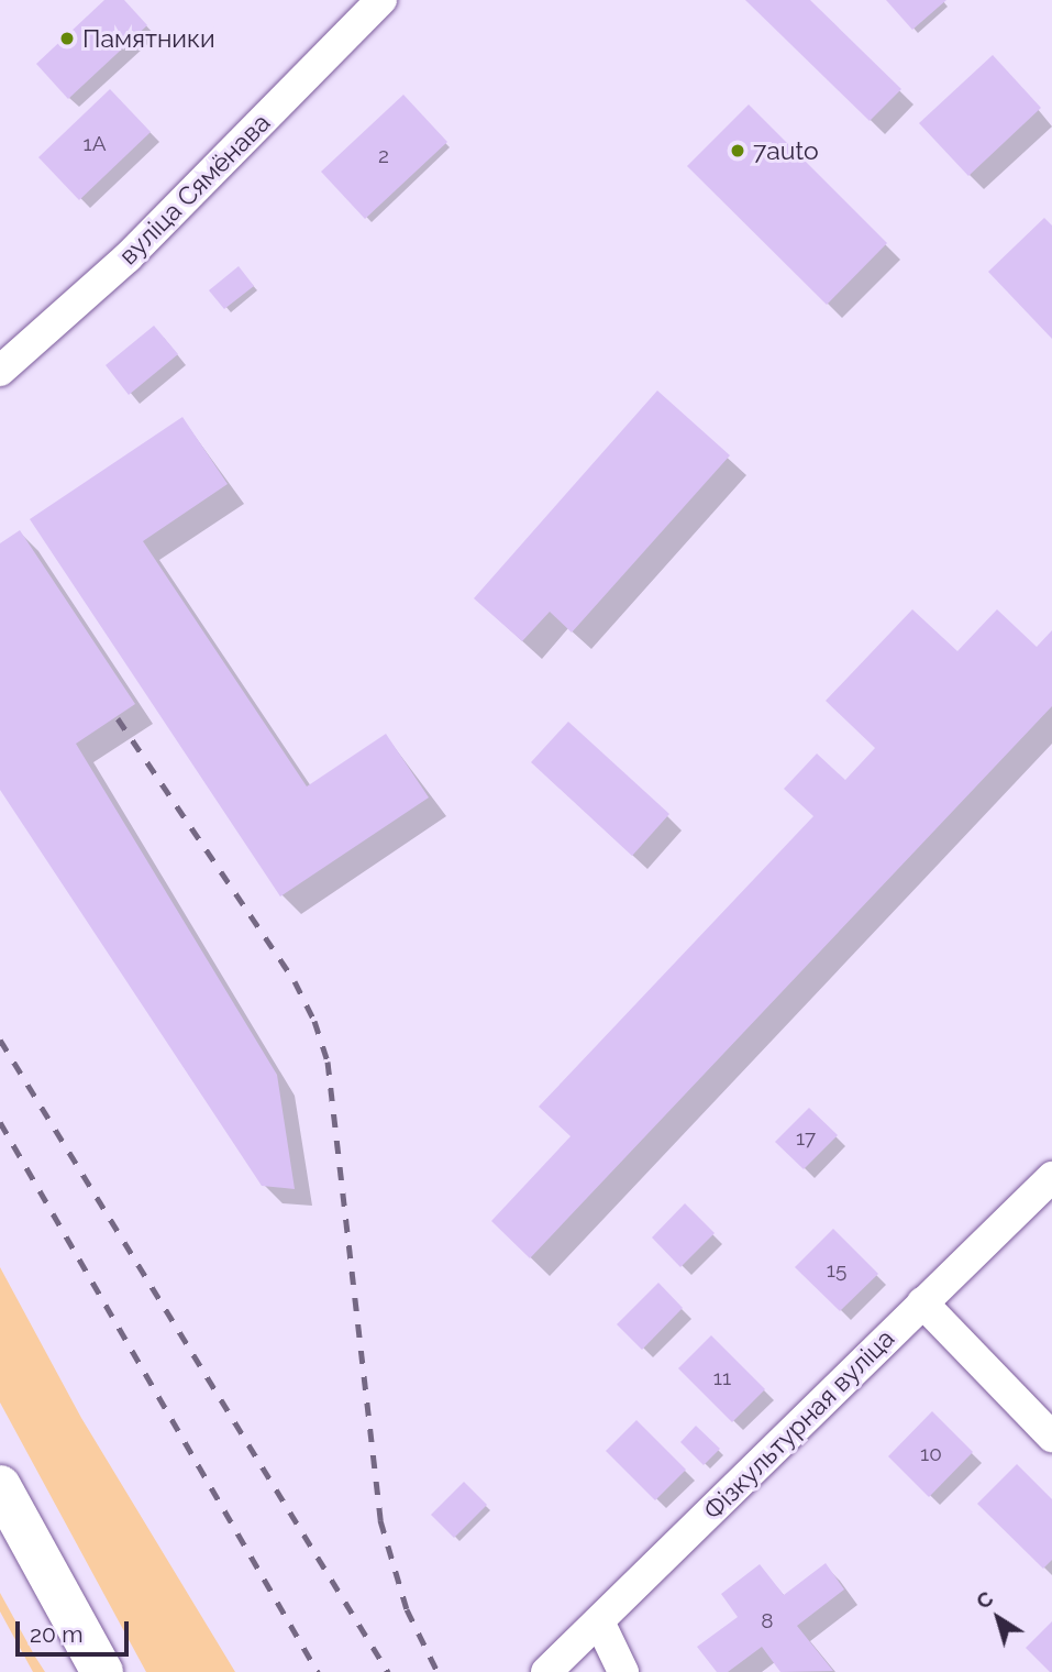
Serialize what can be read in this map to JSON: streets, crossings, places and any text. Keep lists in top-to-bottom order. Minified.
{"streets":{"street":["вуліца Сямёнава","Фізкультурная вуліца"]},"places":["Памятники","7auto"],"house_numbers":["1А","2","17","15","11","10","8"],"scale_bar":"20 m","north":"top left"}
